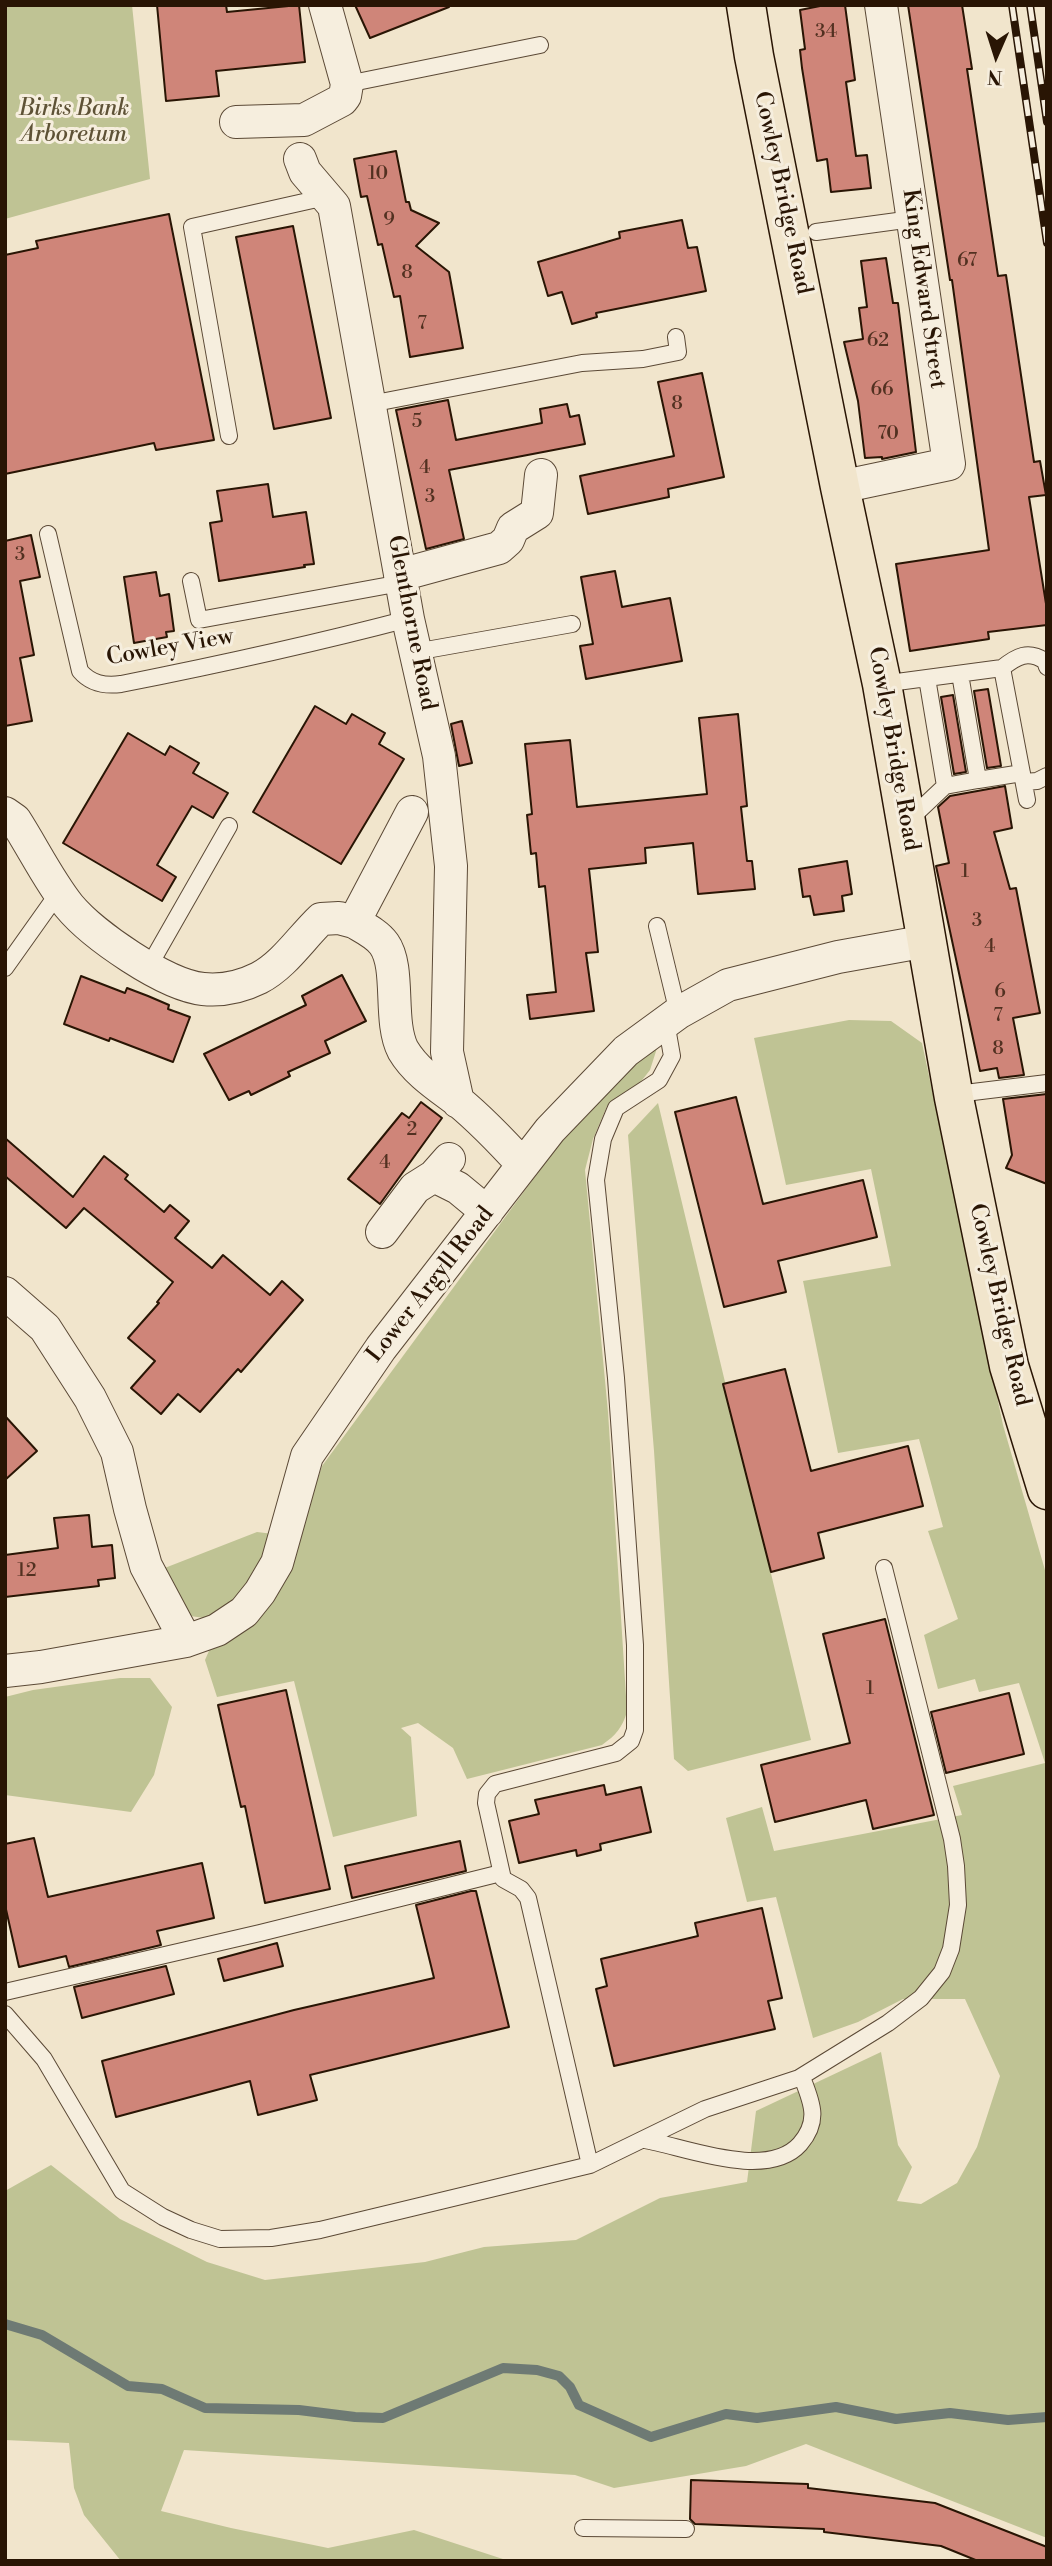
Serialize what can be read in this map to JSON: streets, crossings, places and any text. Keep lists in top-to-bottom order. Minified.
{"streets":{"highway":["Cowley Bridge Road"],"street":["King Edward Street","Glenthorne Road","Lower Argyll Road"],"lane":["Cowley View"]},"crossings":[["Cowley Bridge Road","King Edward Street"],["Cowley Bridge Road","Lower Argyll Road"],["Glenthorne Road","Cowley View"]],"parks":["Birks Bank Arboretum"],"house_numbers":["34","10","9","67","8","7","62","66","8","5","70","4","3","3","1","3","4","6","7","8","2","4","12","1"],"north":"bottom"}
